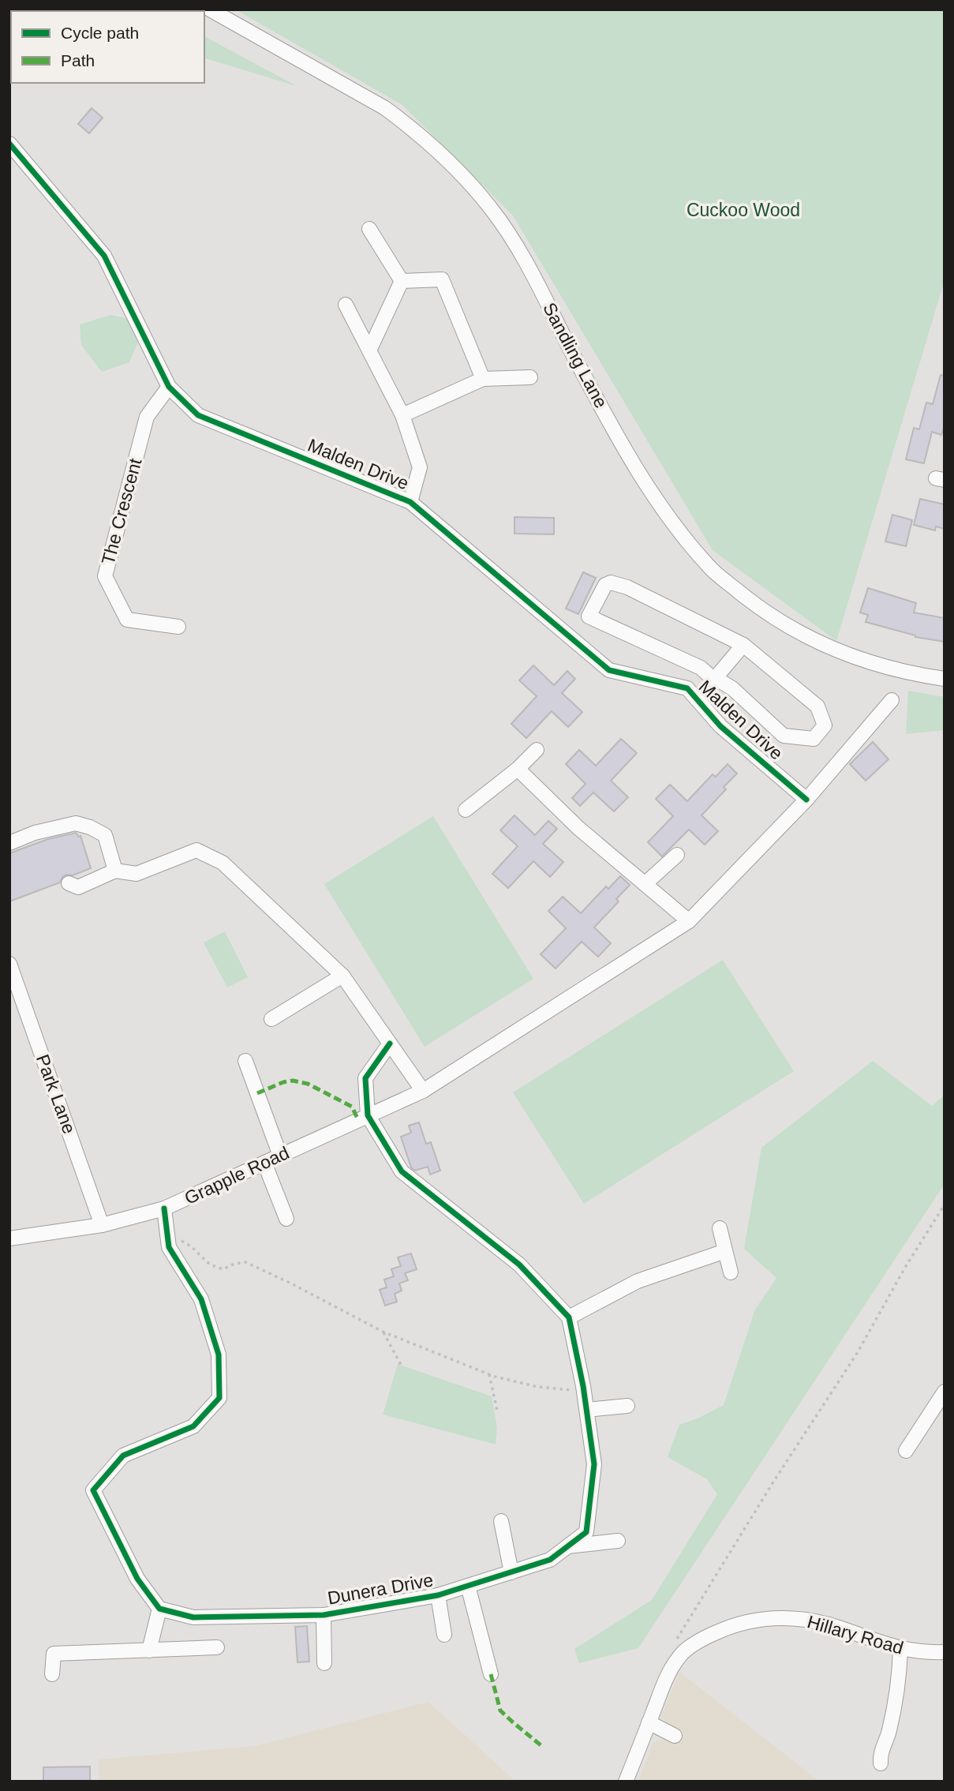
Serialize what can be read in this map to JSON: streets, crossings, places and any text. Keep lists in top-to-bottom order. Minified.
{"streets":{"street":["Sandling Lane","Malden Drive","The Crescent","Park Lane","Grapple Road","Dunera Drive","Hillary Road"]},"crossings":[["Malden Drive","The Crescent"],["Malden Drive","Grapple Road"],["Park Lane","Grapple Road"]],"parks":["Cuckoo Wood"],"legend":["Cycle path","Path"]}
